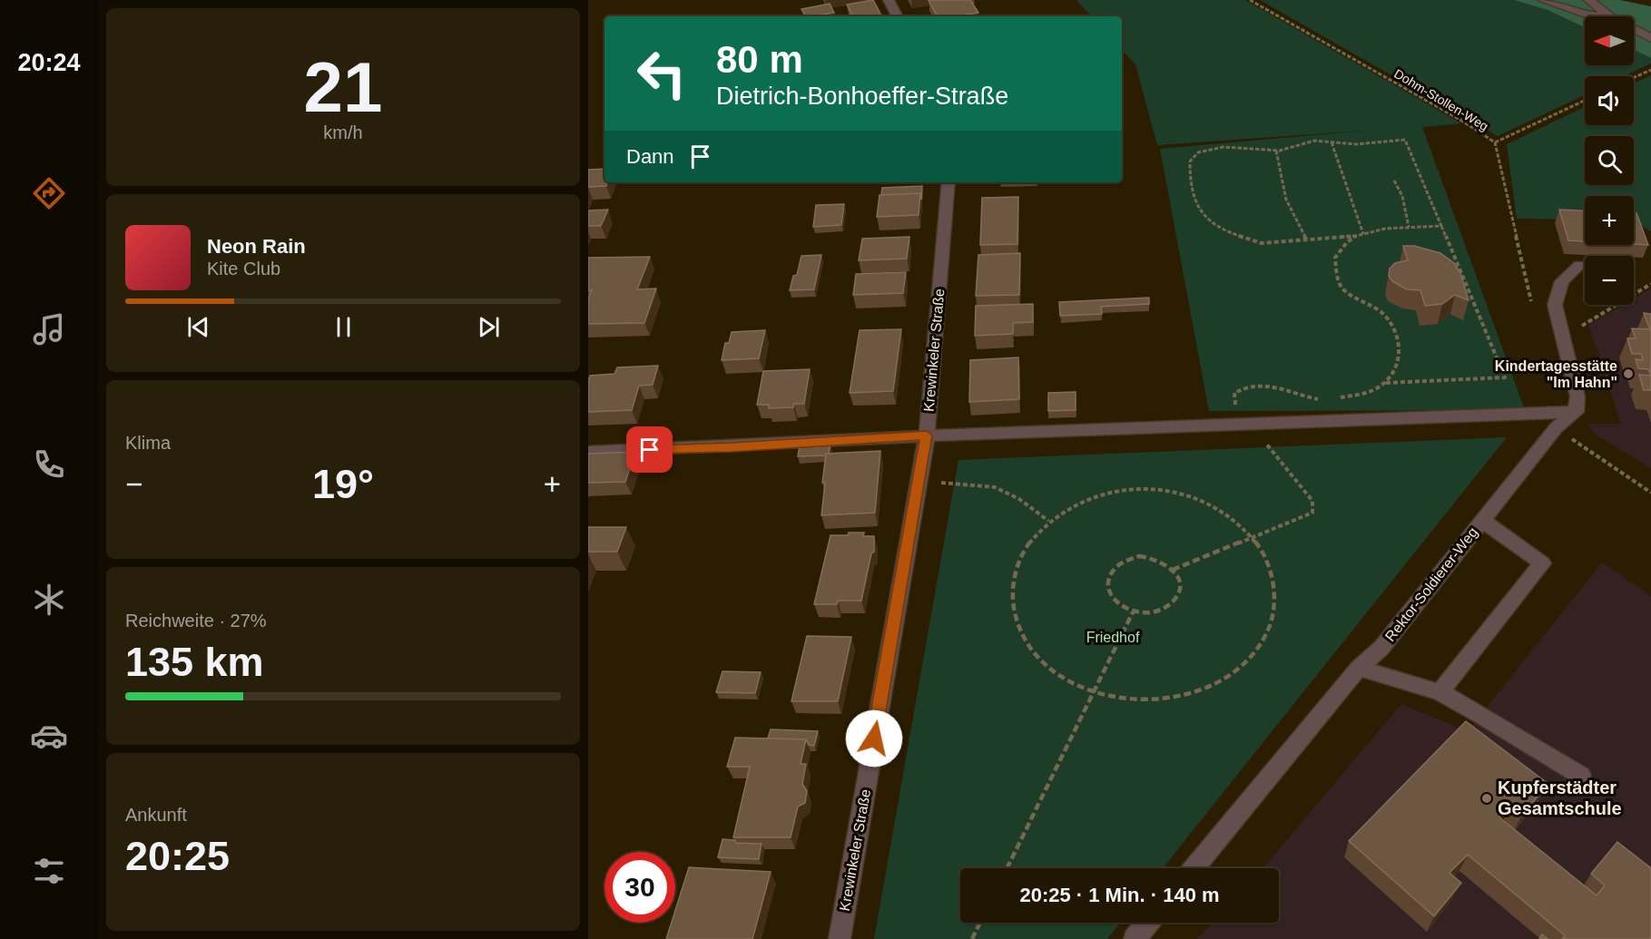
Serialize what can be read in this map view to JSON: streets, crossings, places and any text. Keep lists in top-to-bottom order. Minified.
{"streets":{"street":["Krewinkeler Straße","Rektor-Soldierer-Weg"],"path":["Dohm-Stollen-Weg"]},"parks":["Friedhof"],"places":["Kindertagesstätte \"Im Hahn\"","Kupferstädter Gesamtschule"],"north":"left","page":{"tabs":"20:24","tile":[["21","km/h"],"Klima",["Reichweite · 27%","135 km"],["Ankunft","20:25"]],"map_buttons":["+","−"],"turn":["80 m","Dietrich-Bonhoeffer-Straße"],"then":"Dann","song":["Neon Rain","Kite Club"],"heat":["−","19°","+"],"limit":"30","trip":"20:25 · 1 Min. · 140 m"}}
